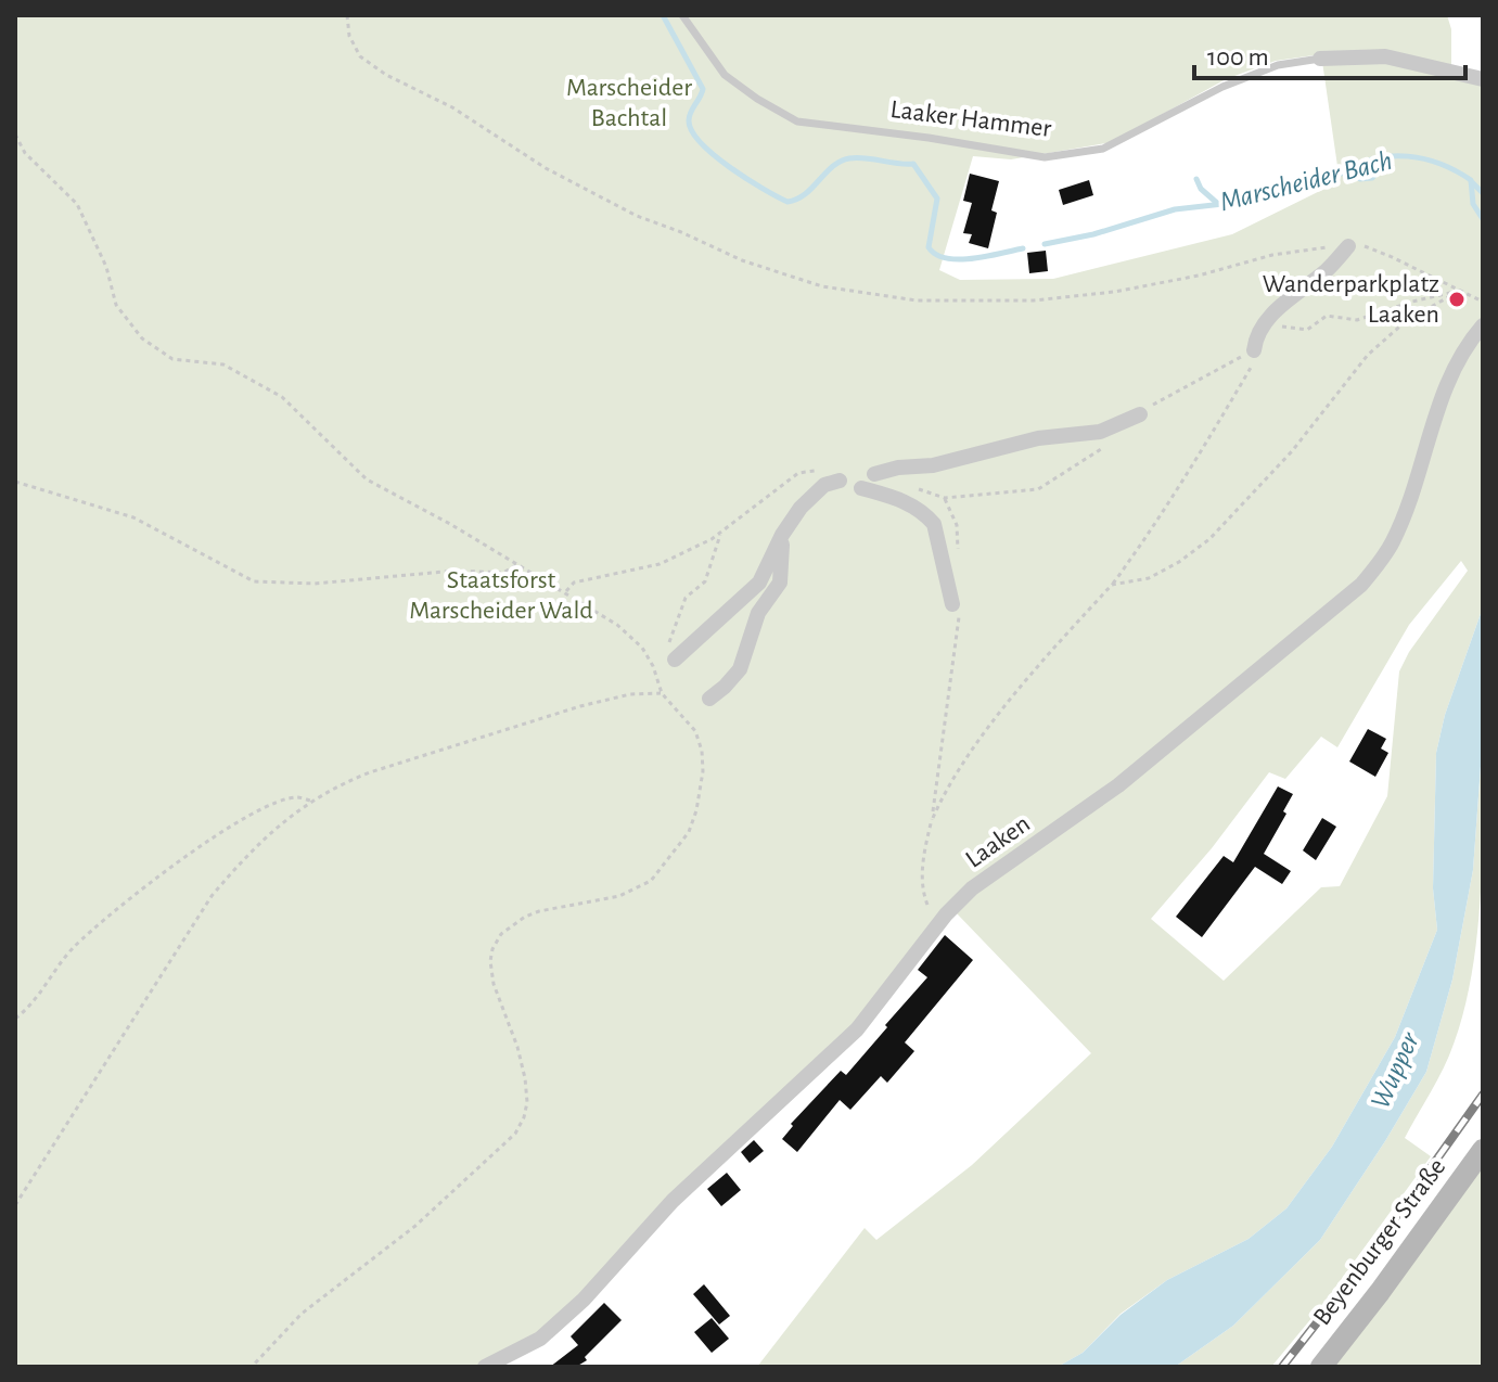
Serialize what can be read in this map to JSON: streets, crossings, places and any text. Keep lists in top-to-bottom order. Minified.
{"streets":{"main road":["Beyenburger Straße"],"street":["Laaker Hammer","Laaken"]},"water":["Marscheider Bach","Wupper"],"parks":["Marscheider Bachtal","Staatsforst Marscheider Wald"],"places":["Wanderparkplatz Laaken"],"scale_bar":"100 m"}
